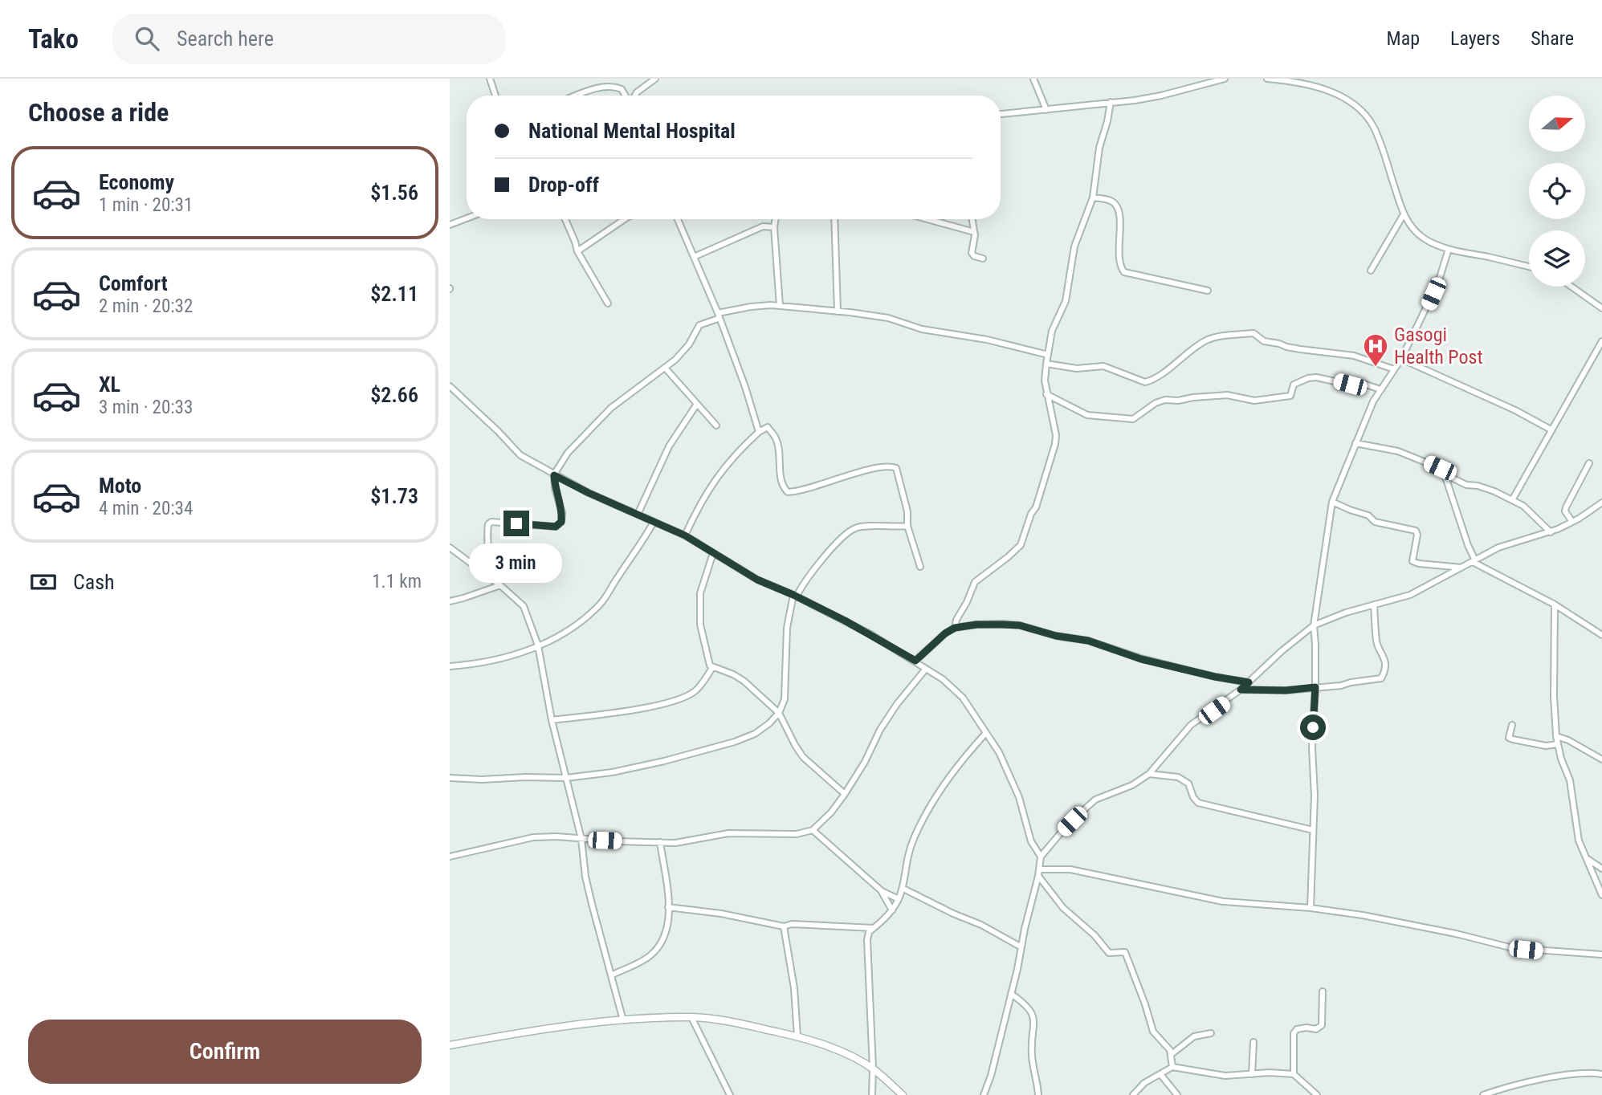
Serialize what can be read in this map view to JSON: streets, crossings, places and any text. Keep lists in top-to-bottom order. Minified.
{"places":{"hospital":["Gasogi Health Post"]},"north":"right","page":{"header":"Tako","search":"Search here","nav":["Map","Layers","Share"],"heading":"Choose a ride","banner":["National Mental Hospital","Drop-off"],"list":[{"name":"Economy","note":"1 min · 20:31","value":"$1.56"},{"name":"Comfort","note":"2 min · 20:32","value":"$2.11"},{"name":"XL","note":"3 min · 20:33","value":"$2.66"},{"name":"Moto","note":"4 min · 20:34","value":"$1.73"}],"bubble":"3 min","pay":["Cash","1.1 km"],"buttons":"Confirm"}}
